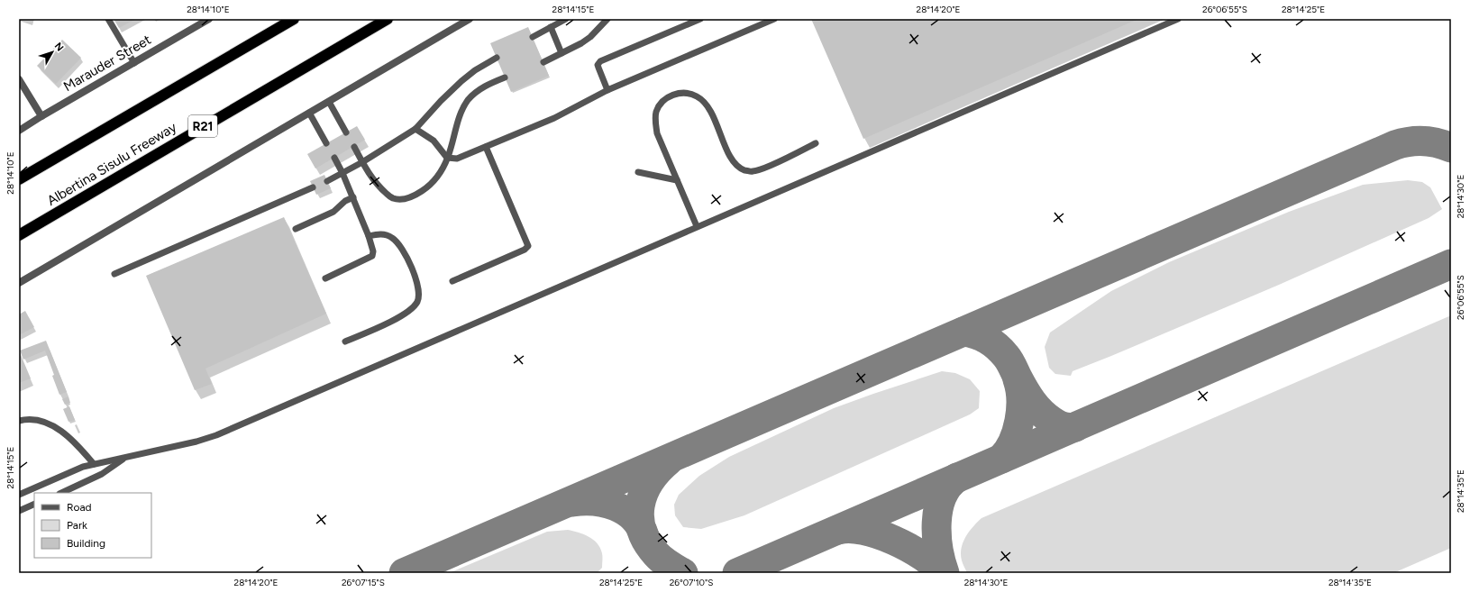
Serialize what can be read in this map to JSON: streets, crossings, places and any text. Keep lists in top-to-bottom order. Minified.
{"streets":{"highway":["R21","Albertina Sisulu Freeway"],"street":["Marauder Street"]},"legend":["Road","Park","Building"],"north":"top right","coordinates":["28°14'10\"E","28°14'15\"E","28°14'20\"E","26°06'55\"S","28°14'25\"E","28°14'30\"E","28°14'35\"E","26°07'15\"S","26°07'10\"S"]}
